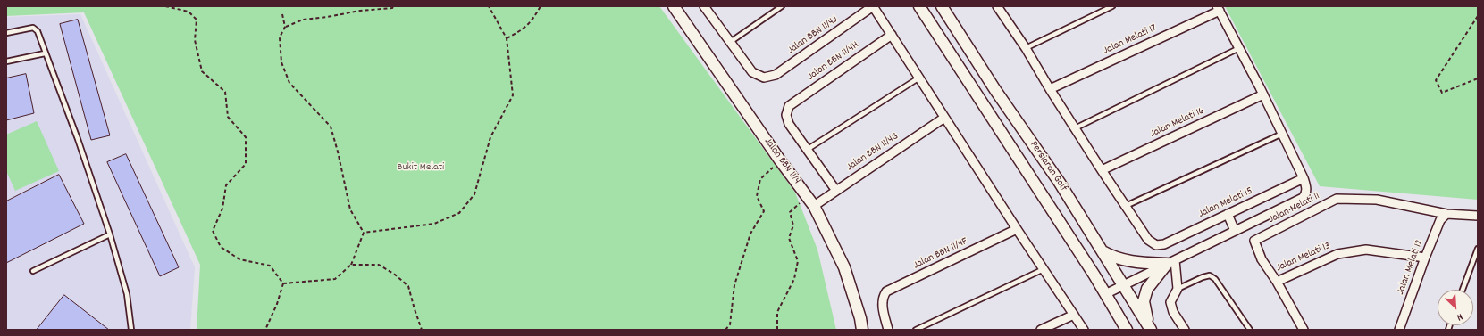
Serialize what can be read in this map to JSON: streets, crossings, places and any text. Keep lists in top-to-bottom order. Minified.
{"streets":{"street":["Jalan BBN 11/4J","Jalan Melati 17","Jalan BBN 11/4H","Jalan Melati 16","Jalan BBN 11/4G","Jalan BBN 11/4","Persiaran Golf","Jalan Melati 15","Jalan Melati 11","Jalan BBN 11/4F","Jalan Melati 13","Jalan Melati 12"]},"crossings":[["Jalan BBN 11/4G","Jalan BBN 11/4"],["Jalan Melati 11","Jalan Melati 13"],["Jalan Melati 11","Jalan Melati 12"],["Jalan Melati 13","Jalan Melati 12"]],"parks":["Bukit Melati"],"north":"bottom right"}
